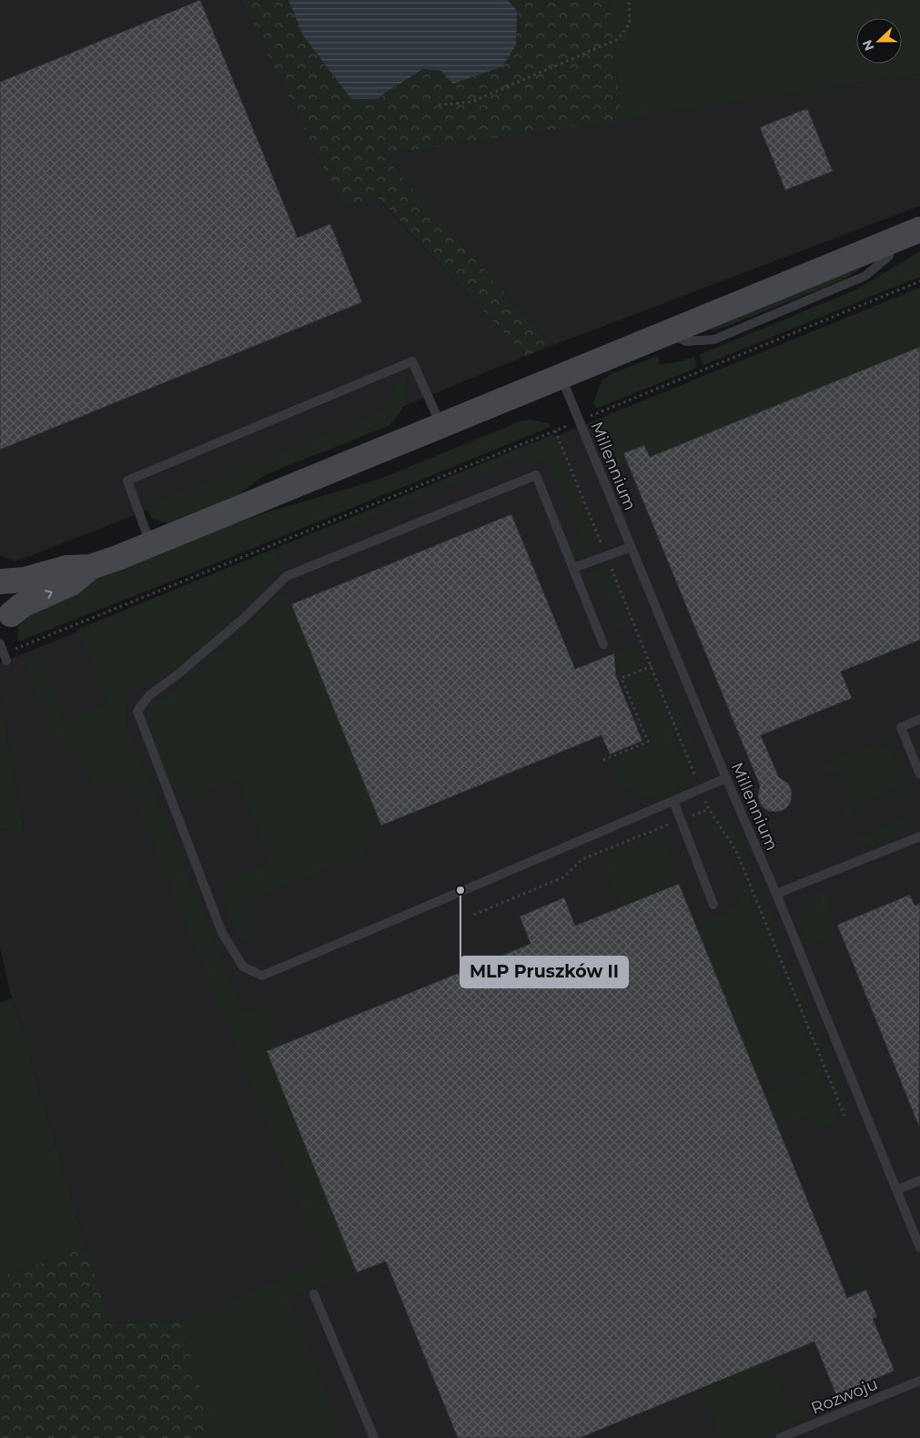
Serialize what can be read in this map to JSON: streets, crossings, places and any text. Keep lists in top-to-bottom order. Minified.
{"streets":{"lane":["Millennium","Rozwoju"]},"places":["MLP Pruszków II"],"north":"left"}
